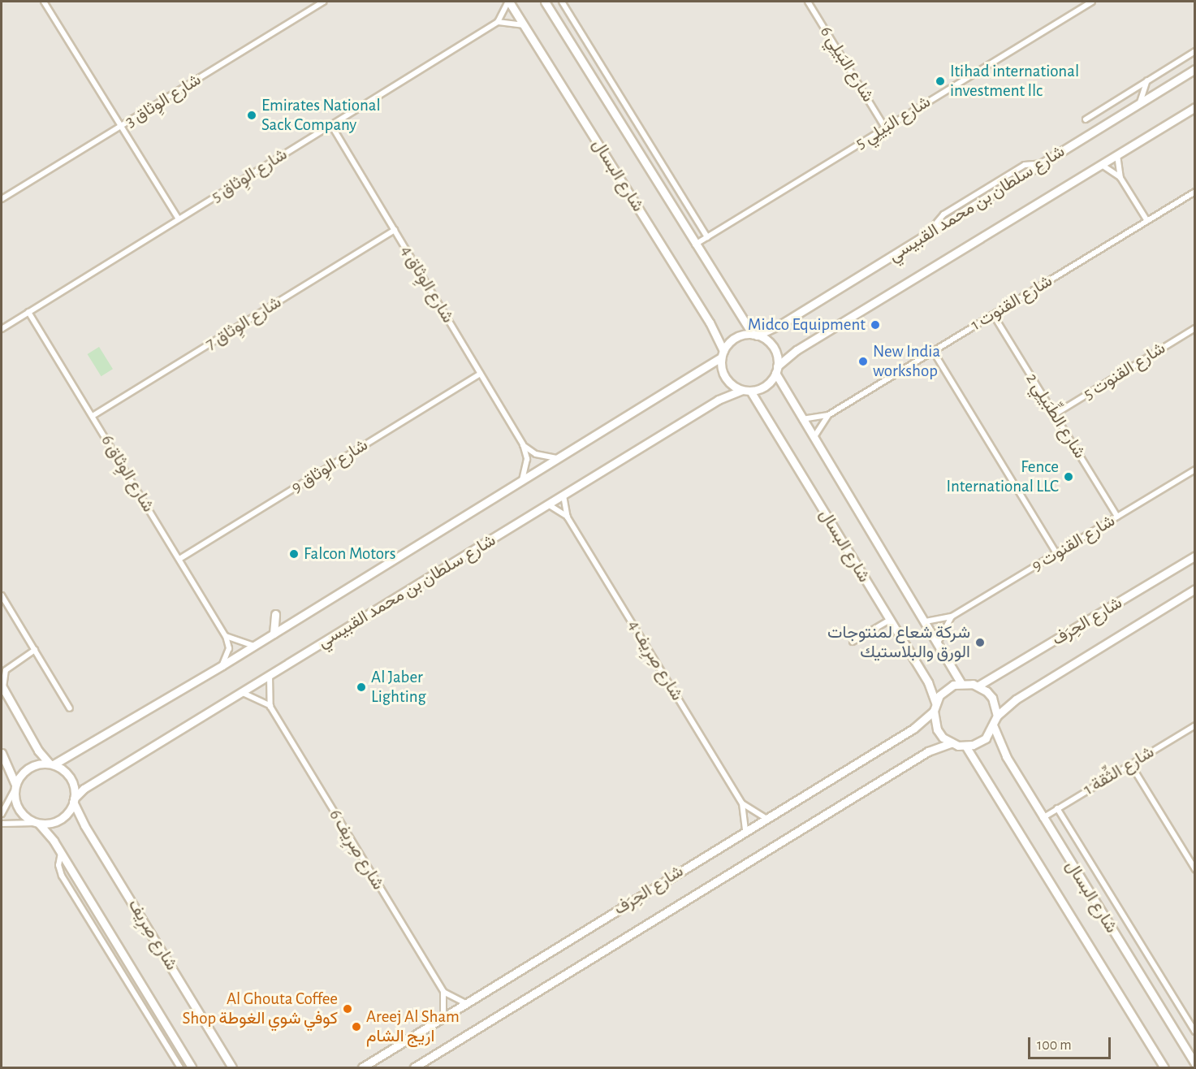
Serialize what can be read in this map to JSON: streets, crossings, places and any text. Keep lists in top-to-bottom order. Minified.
{"streets":{"street":["شارع البَيلِي 6","شارع الوِثاق 3","شارع البَيلِي 5","شارع الوِثاق 5","شارع البسال","شارع سلطان بن محمد القبيسي","شارع الوِثاق 4","شارع القنوت 1","شارع الوِثاق 7","شارع القنوت 5","شارع الطِّبَيلِي 2","شارع الوِثاق 9","شارع الوِثاق 6","شارع القنوت 9","شارع الحِرَف","شارع صِرِيف 4","شارع الثِّقة 1","شارع صِرِيف 6","شارع صِرِيف"]},"crossings":[["شارع البَيلِي 6","شارع البَيلِي 5"],["شارع البَيلِي 5","شارع البسال"],["شارع الوِثاق 5","شارع الوِثاق 4"],["شارع الوِثاق 5","شارع الوِثاق 6"],["شارع البسال","شارع سلطان بن محمد القبيسي"],["شارع البسال","شارع القنوت 1"],["شارع البسال","شارع القنوت 9"],["شارع البسال","شارع الحِرَف"],["شارع البسال","شارع الثِّقة 1"],["شارع سلطان بن محمد القبيسي","شارع الوِثاق 4"],["شارع سلطان بن محمد القبيسي","شارع صِرِيف 4"],["شارع سلطان بن محمد القبيسي","شارع صِرِيف 6"],["شارع سلطان بن محمد القبيسي","شارع صِرِيف"],["شارع الوِثاق 4","شارع الوِثاق 7"],["شارع الوِثاق 4","شارع الوِثاق 9"],["شارع القنوت 1","شارع الطِّبَيلِي 2"],["شارع الوِثاق 7","شارع الوِثاق 6"],["شارع القنوت 5","شارع الطِّبَيلِي 2"],["شارع الطِّبَيلِي 2","شارع القنوت 9"],["شارع الوِثاق 9","شارع الوِثاق 6"],["شارع الحِرَف","شارع صِرِيف 4"],["شارع الحِرَف","شارع صِرِيف 6"]],"places":["Itihad international investment llc","Emirates National Sack Company","Midco Equipment","New India workshop","Fence International LLC","Falcon Motors","شركة شعاع لمنتوجات الورق والبلاستيك","Al Jaber Lighting","Al Ghouta Coffee Shop كوفي شوي الغوطة","Areej Al Sham اريج الشام"],"scale_bar":"100 m"}
